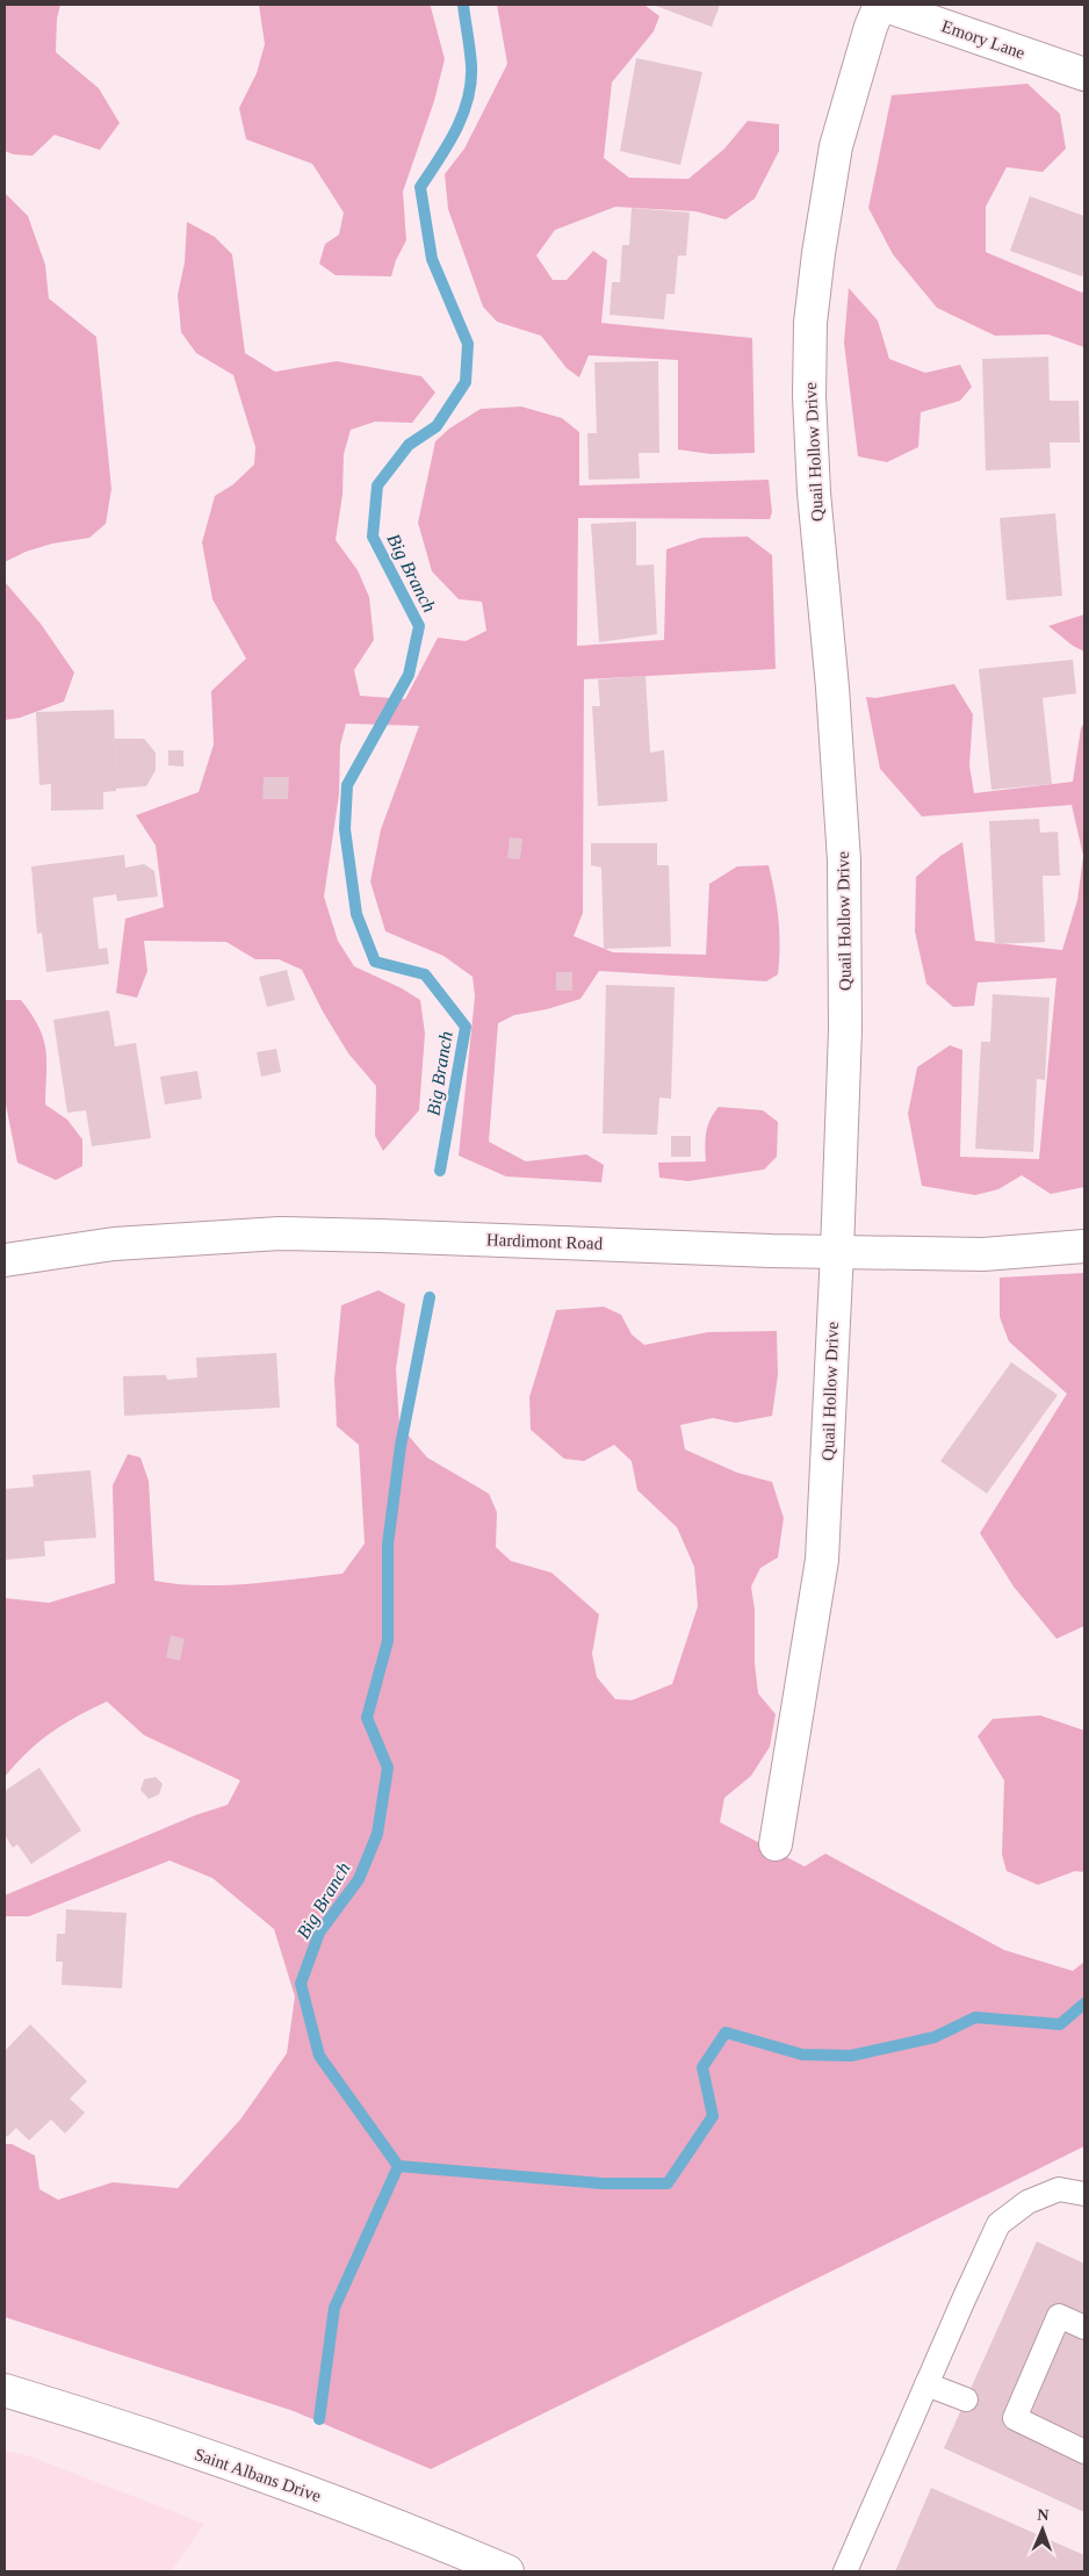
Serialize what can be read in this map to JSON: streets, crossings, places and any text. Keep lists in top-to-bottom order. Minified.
{"streets":{"street":["Emory Lane","Quail Hollow Drive","Hardimont Road","Saint Albans Drive"]},"crossings":[["Emory Lane","Quail Hollow Drive"],["Quail Hollow Drive","Hardimont Road"]],"water":["Big Branch"],"north":"top"}
